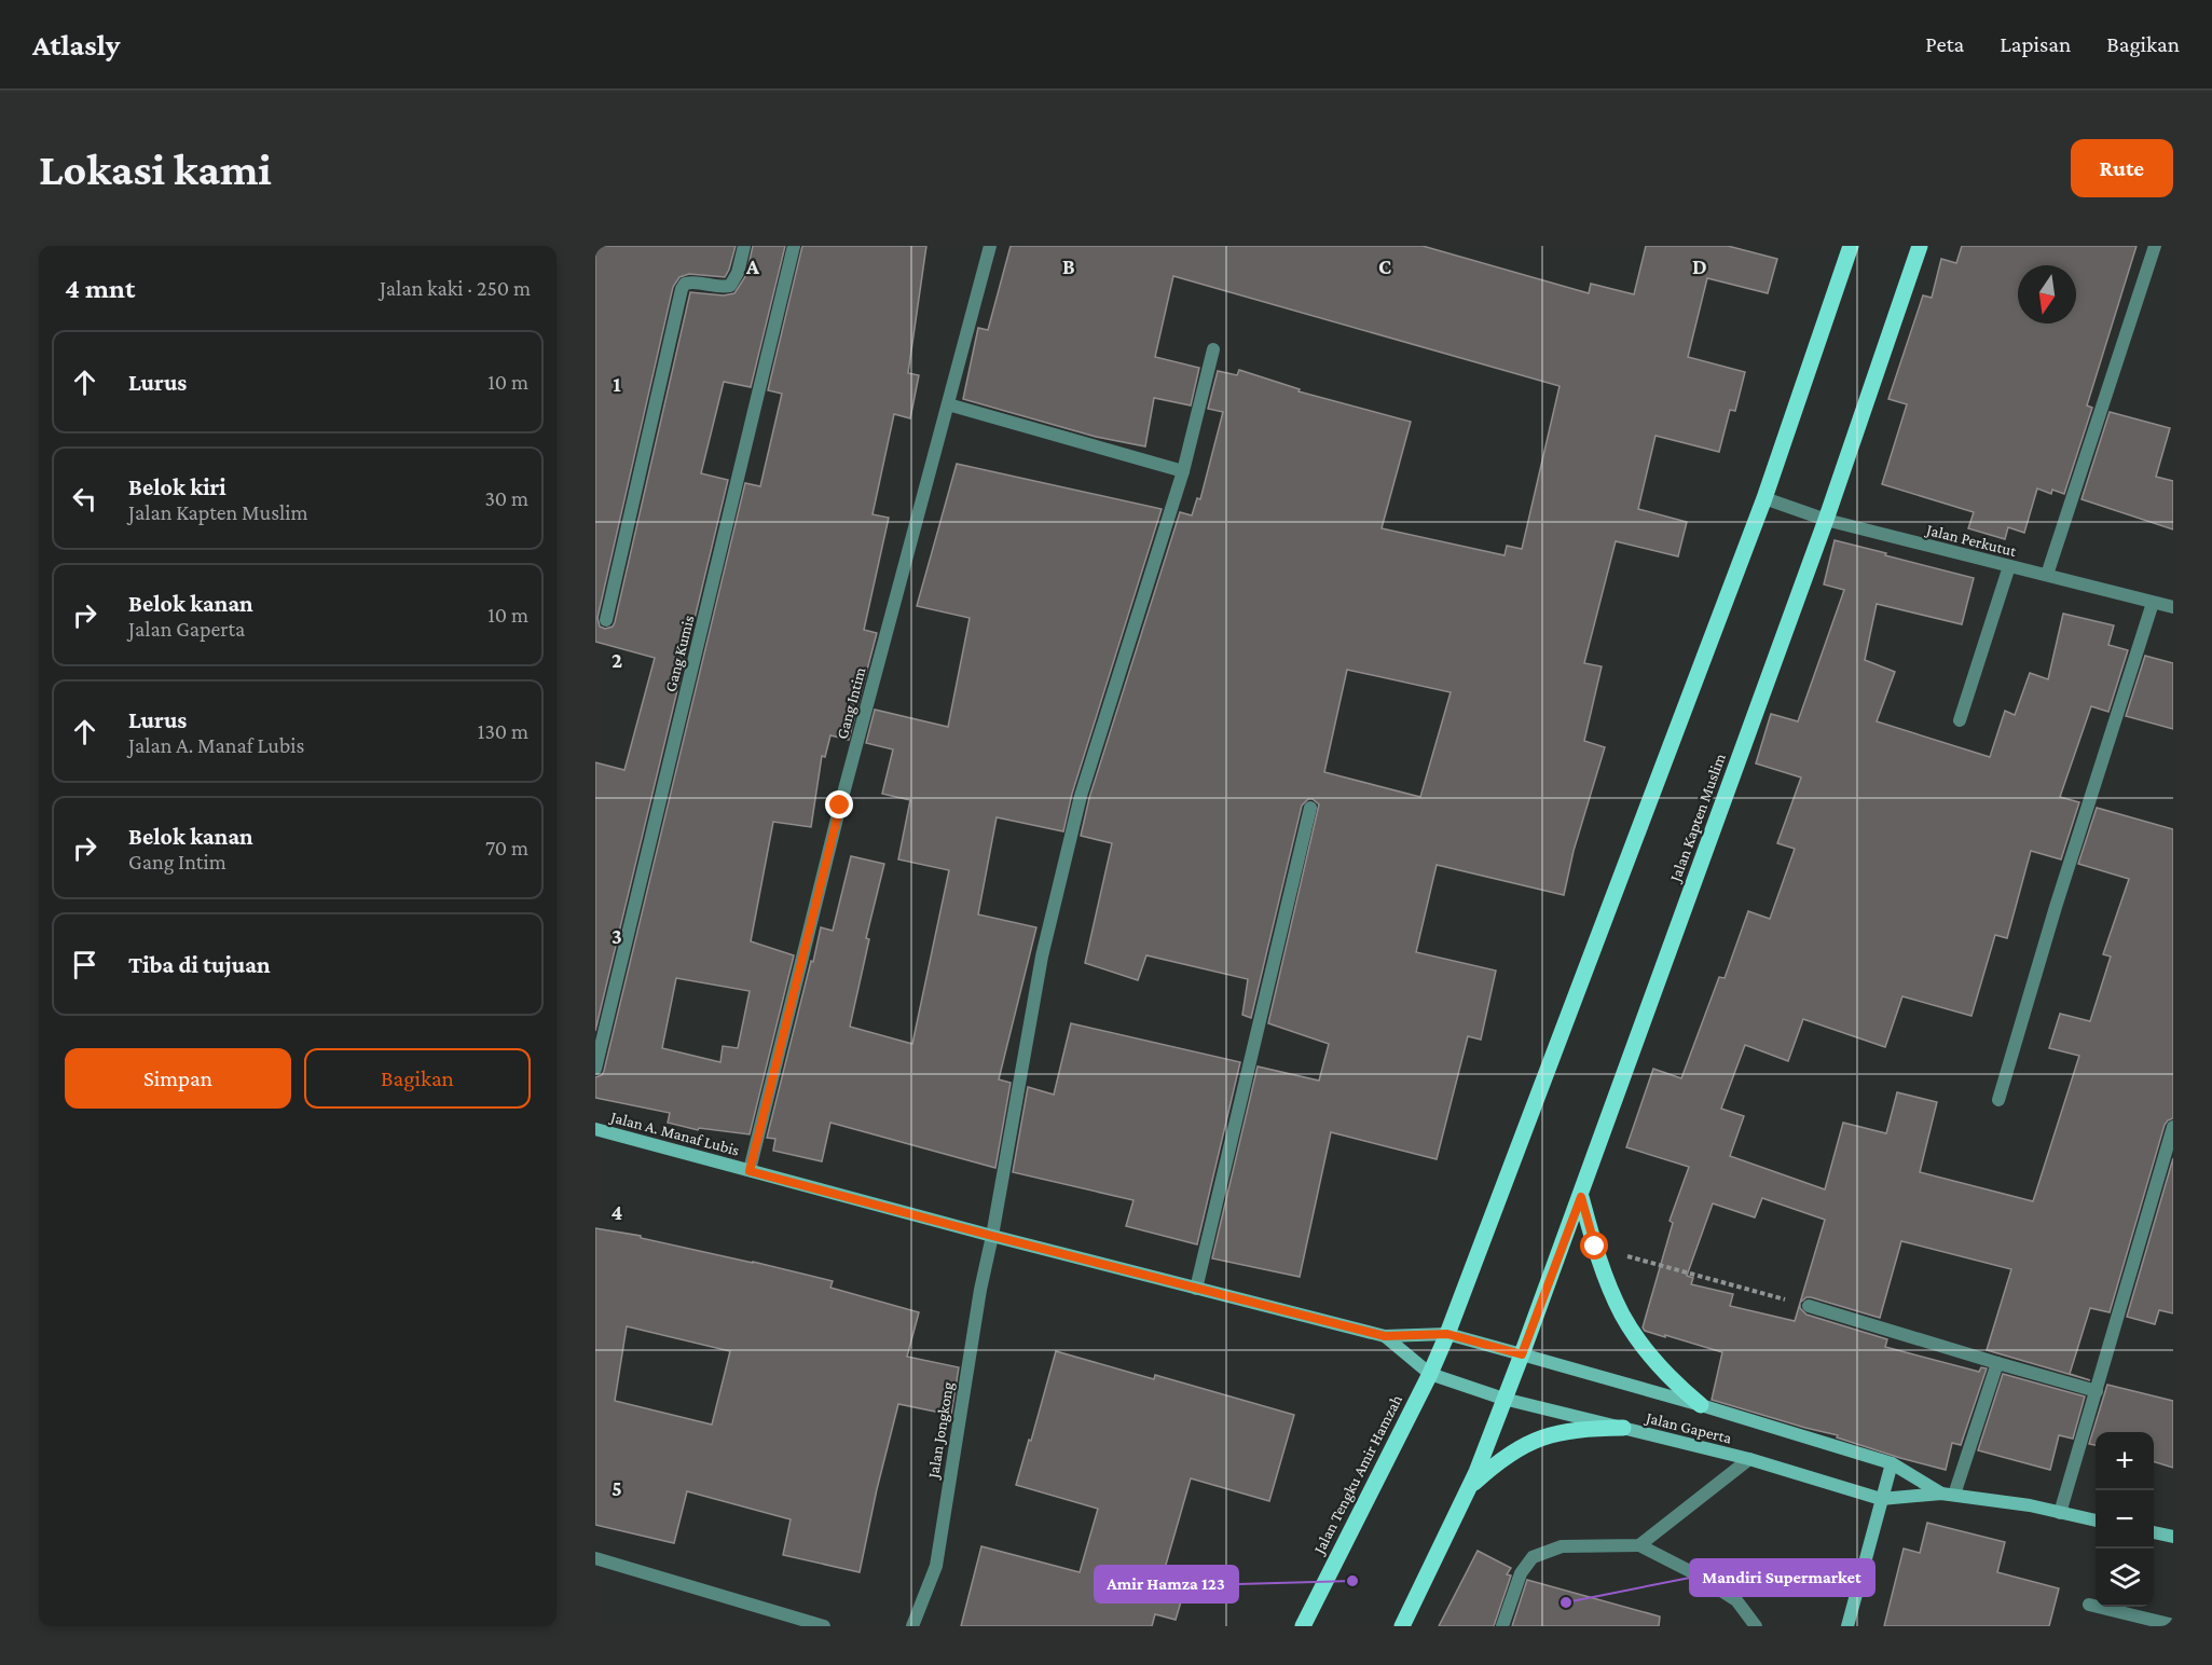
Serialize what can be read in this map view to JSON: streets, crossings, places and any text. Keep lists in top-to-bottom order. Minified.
{"streets":{"main road":["Jalan Kapten Muslim","Jalan Tengku Amir Hamzah"],"street":["Jalan Perkutut","Gang Kumis","Gang Intim","Jalan A. Manaf Lubis","Jalan Gaperta","Jalan Jongkong"]},"crossings":[["Jalan Perkutut","Jalan Kapten Muslim"],["Gang Intim","Jalan A. Manaf Lubis"],["Jalan Kapten Muslim","Jalan Gaperta"],["Jalan A. Manaf Lubis","Jalan Gaperta"],["Jalan A. Manaf Lubis","Jalan Jongkong"],["Jalan A. Manaf Lubis","Jalan Tengku Amir Hamzah"],["Jalan Gaperta","Jalan Tengku Amir Hamzah"]],"places":["Amir Hamza 123","Mandiri Supermarket"],"north":"bottom","page":{"header":"Atlasly","nav":["Peta","Lapisan","Bagikan"],"buttons":["Rute",["Simpan","Bagikan"]],"title":"Lokasi kami","heading":["4 mnt","Jalan kaki · 250 m"],"list":[["Lurus","10 m"],["Belok kiri","Jalan Kapten Muslim","30 m"],["Belok kanan","Jalan Gaperta","10 m"],["Lurus","Jalan A. Manaf Lubis","130 m"],["Belok kanan","Gang Intim","70 m"],"Tiba di tujuan"],"map_buttons":["+","−"]},"grid":{"columns":["A","B","C","D"],"rows":["1","2","3","4","5"]}}
